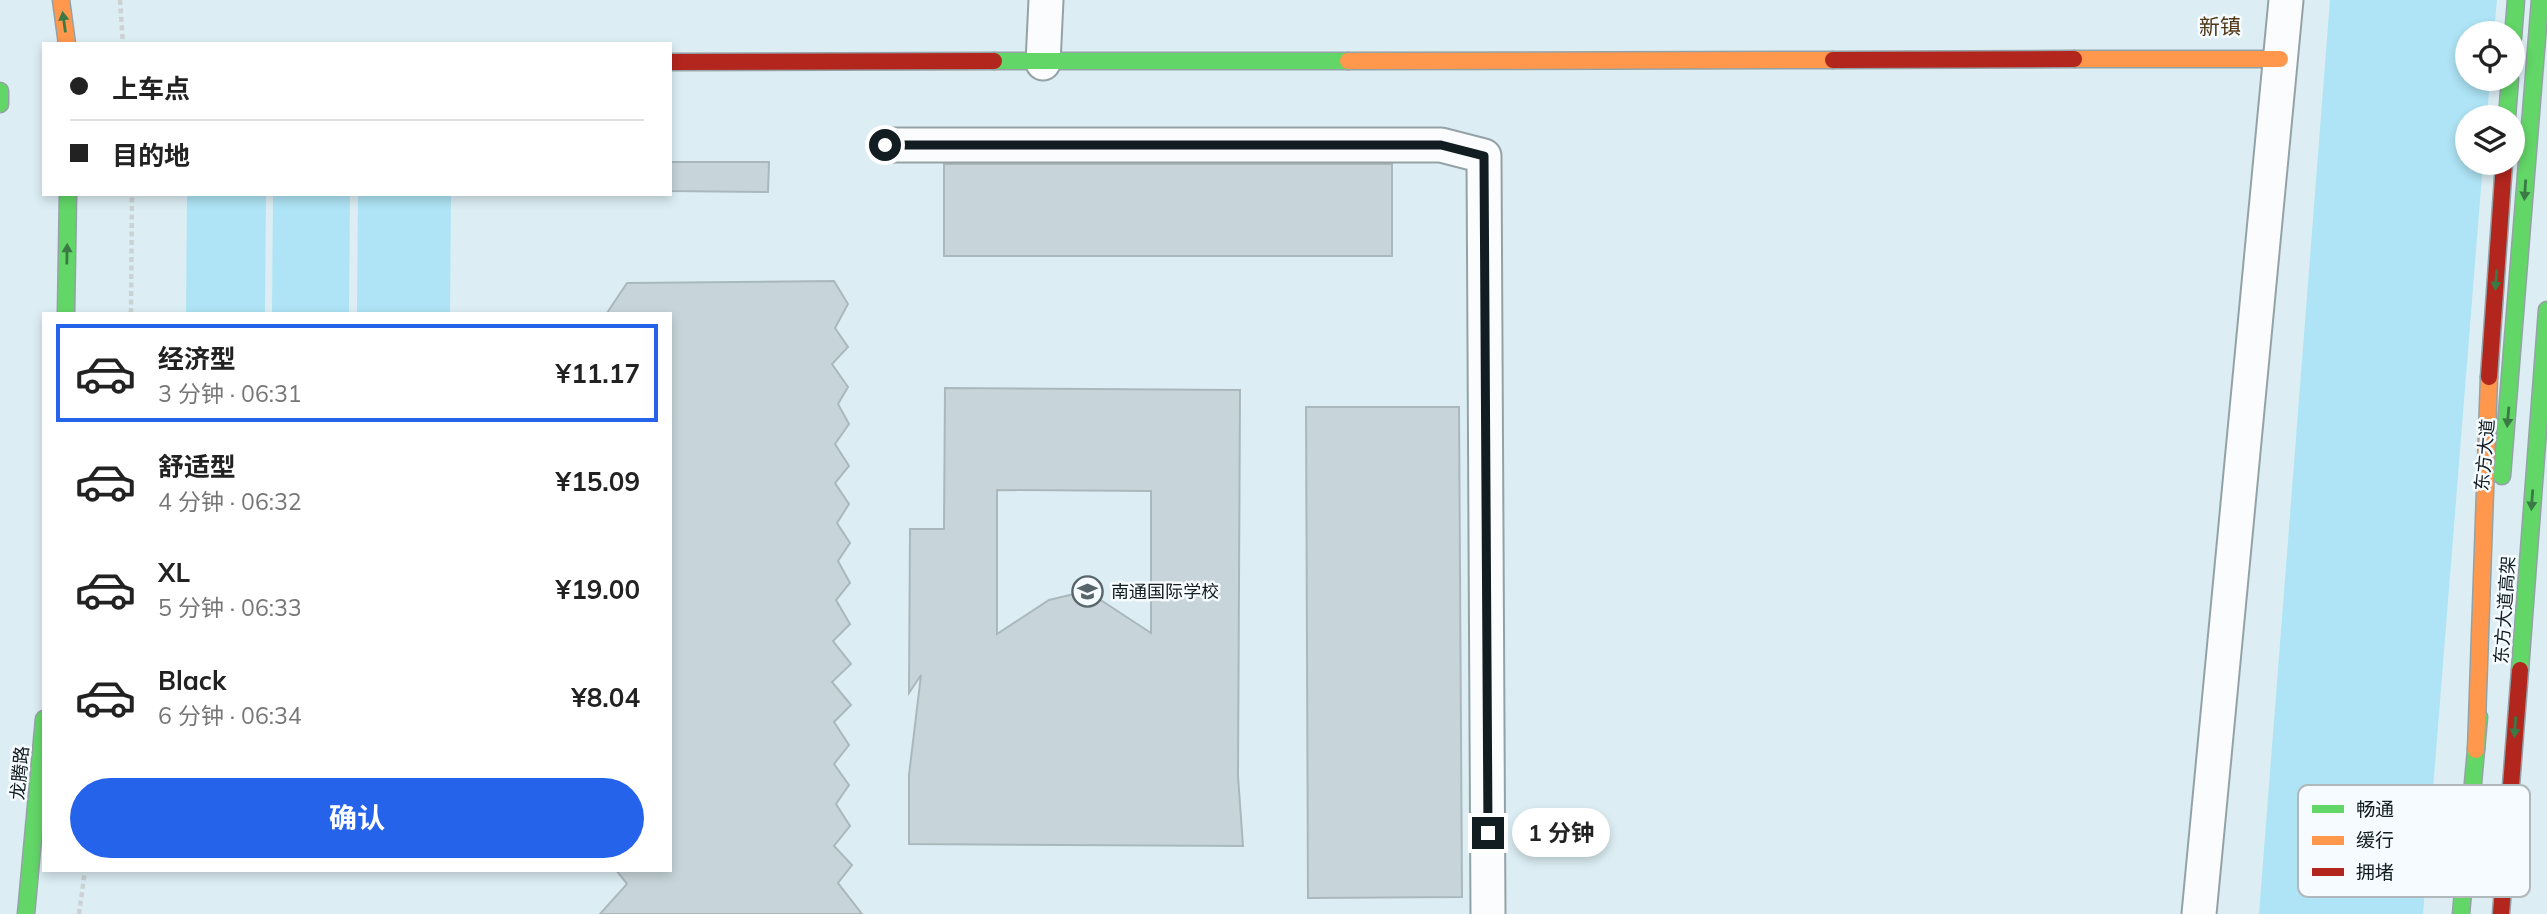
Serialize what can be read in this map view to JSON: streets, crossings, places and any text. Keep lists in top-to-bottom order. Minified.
{"streets":{"main road":["东方大道","东方大道高架","龙腾路"]},"districts":["新镇"],"places":{"school or university":["南通国际学校"]},"legend":["畅通","缓行","拥堵"],"page":{"banner":["上车点","目的地"],"list":[{"name":"经济型","note":"3 分钟 · 06:31","value":"¥11.17"},{"name":"舒适型","note":"4 分钟 · 06:32","value":"¥15.09"},{"name":"XL","note":"5 分钟 · 06:33","value":"¥19.00"},{"name":"Black","note":"6 分钟 · 06:34","value":"¥8.04"}],"buttons":"确认","bubble":"1 分钟"}}
